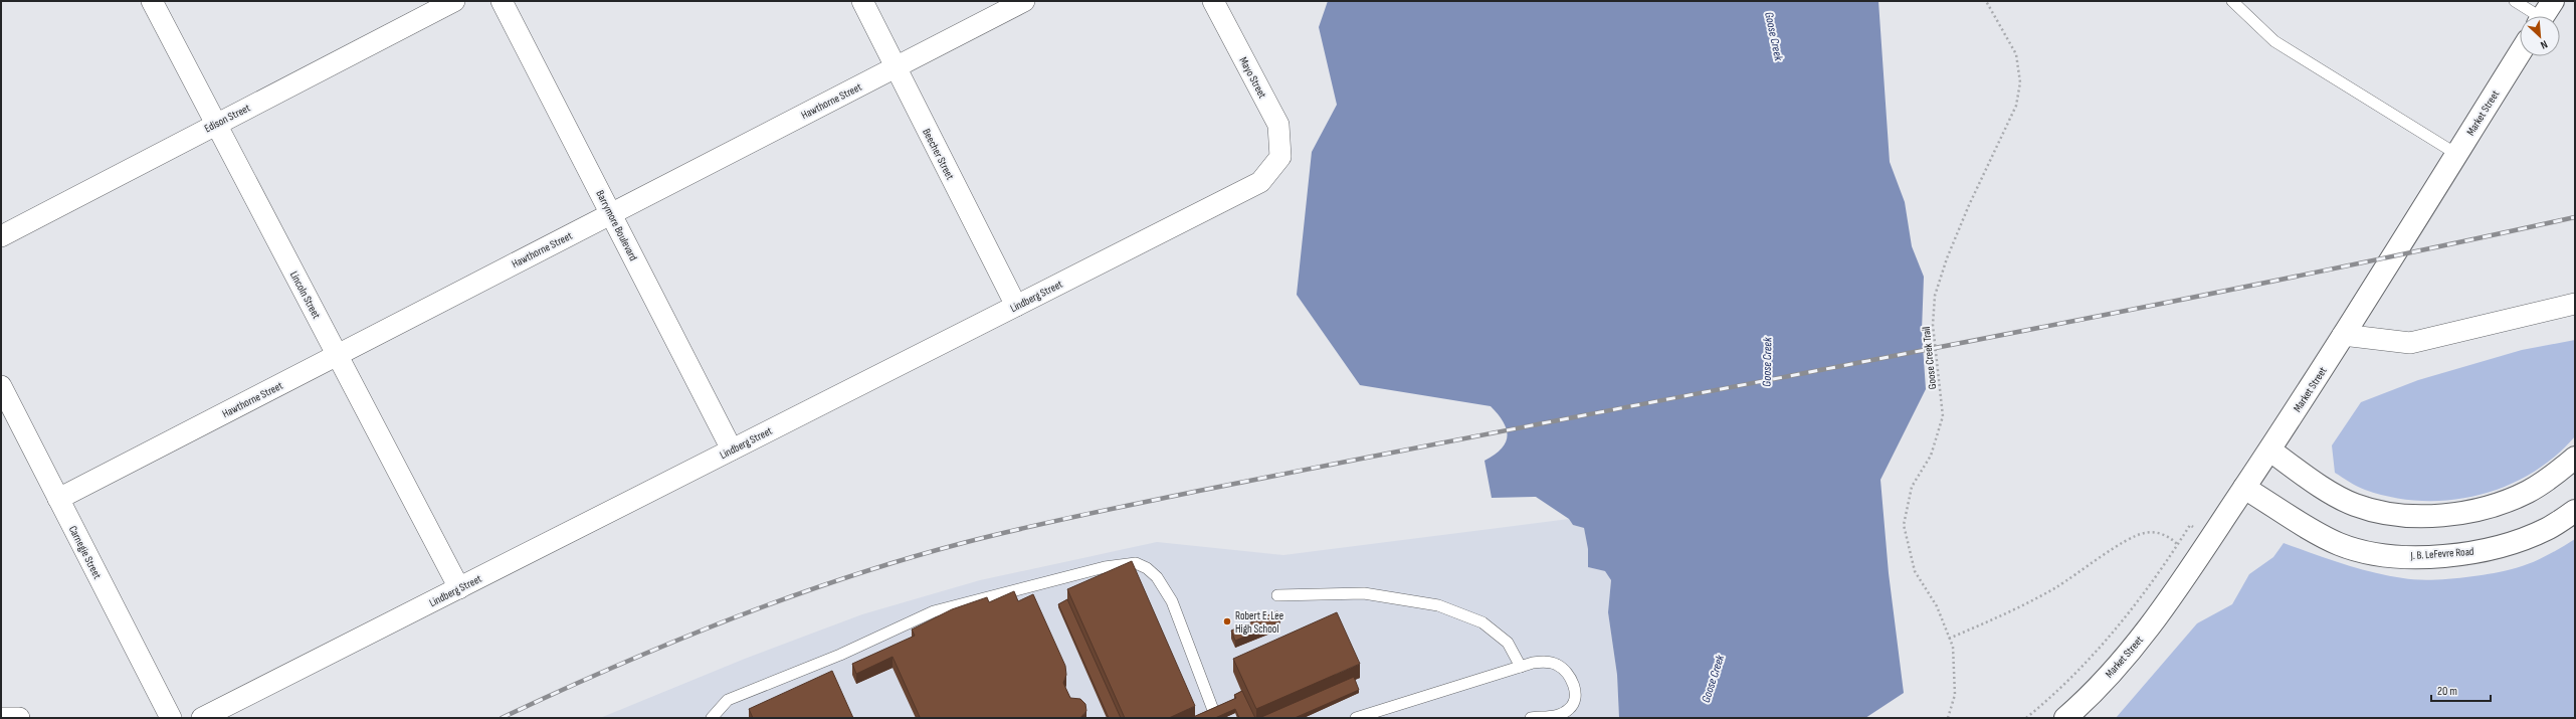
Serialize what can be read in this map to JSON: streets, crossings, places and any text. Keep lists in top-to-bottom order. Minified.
{"streets":{"main road":["Market Street","J. B. LeFevre Road"],"street":["Mayo Street","Hawthorne Street","Edison Street","Beecher Street","Barrymore Boulevard","Lincoln Street","Lindberg Street","Carnegie Street"],"path":["Goose Creek Trail"]},"crossings":[["Mayo Street","Lindberg Street"],["Hawthorne Street","Beecher Street"],["Hawthorne Street","Barrymore Boulevard"],["Hawthorne Street","Lincoln Street"],["Hawthorne Street","Carnegie Street"],["Market Street","J. B. LeFevre Road"],["Edison Street","Lincoln Street"],["Beecher Street","Lindberg Street"],["Barrymore Boulevard","Lindberg Street"],["Lincoln Street","Lindberg Street"]],"water":["Goose Creek"],"places":["Robert E. Lee High School"],"scale_bar":"20 m","north":"bottom right"}
